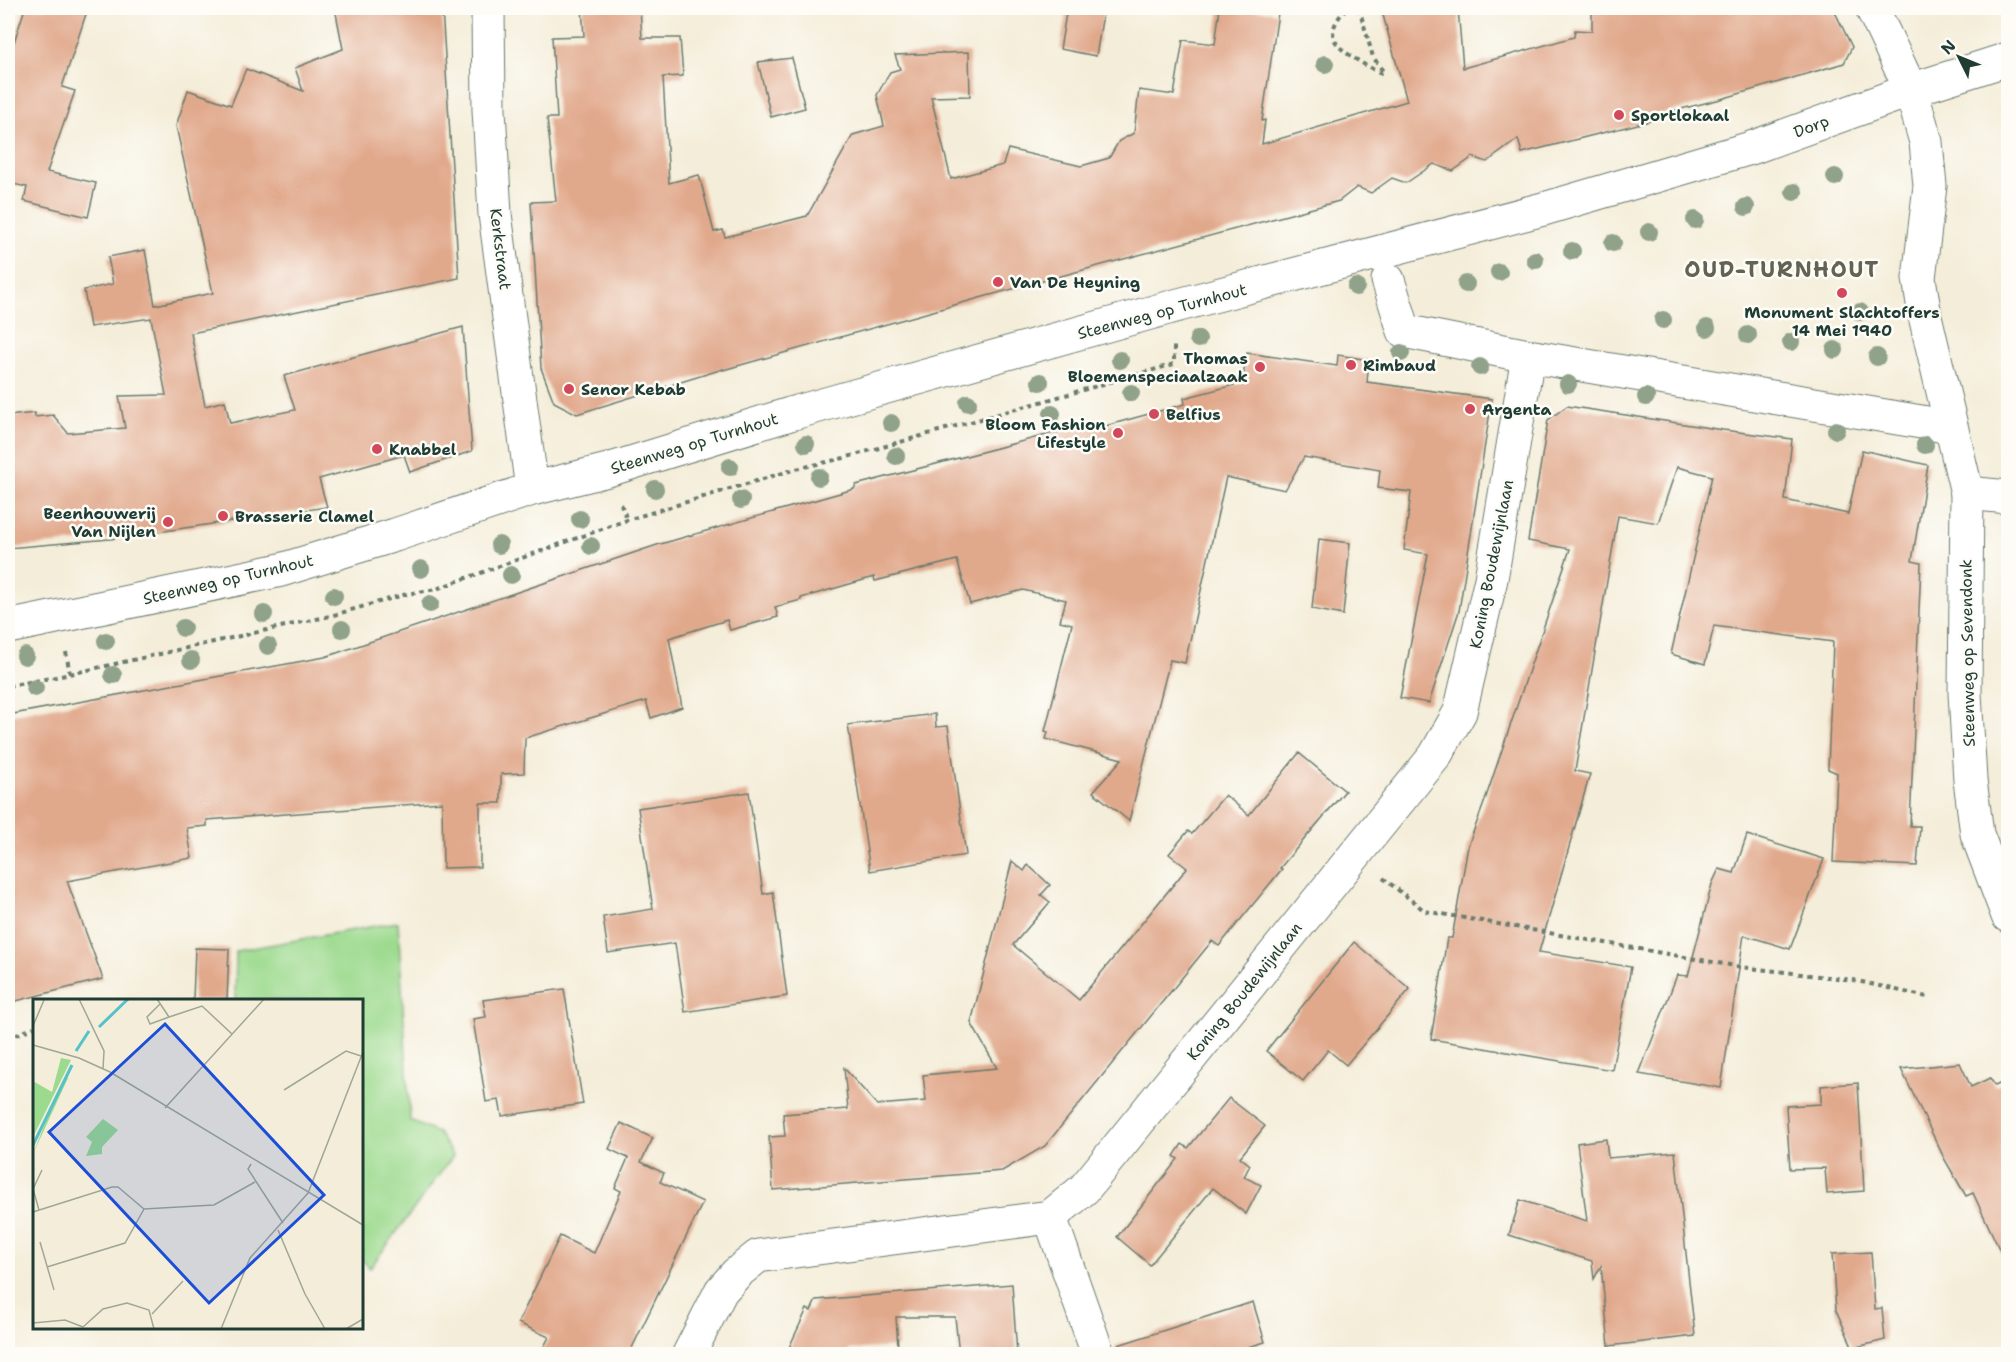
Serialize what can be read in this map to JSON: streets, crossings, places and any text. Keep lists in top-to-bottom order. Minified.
{"streets":{"street":["Dorp","Kerkstraat","Steenweg op Turnhout","Koning Boudewijnlaan","Steenweg op Sevendonk"]},"crossings":[["Dorp","Steenweg op Turnhout"],["Kerkstraat","Steenweg op Turnhout"]],"districts":["OUD-TURNHOUT"],"places":["Sportlokaal","Van De Heyning","Monument Slachtoffers 14 Mei 1940","Rimbaud","Thomas Bloemenspeciaalzaak","Senor Kebab","Argenta","Belfius","Bloom Fashion Lifestyle","Knabbel","Brasserie Clamel","Beenhouwerij Van Nijlen"],"north":"top left"}
